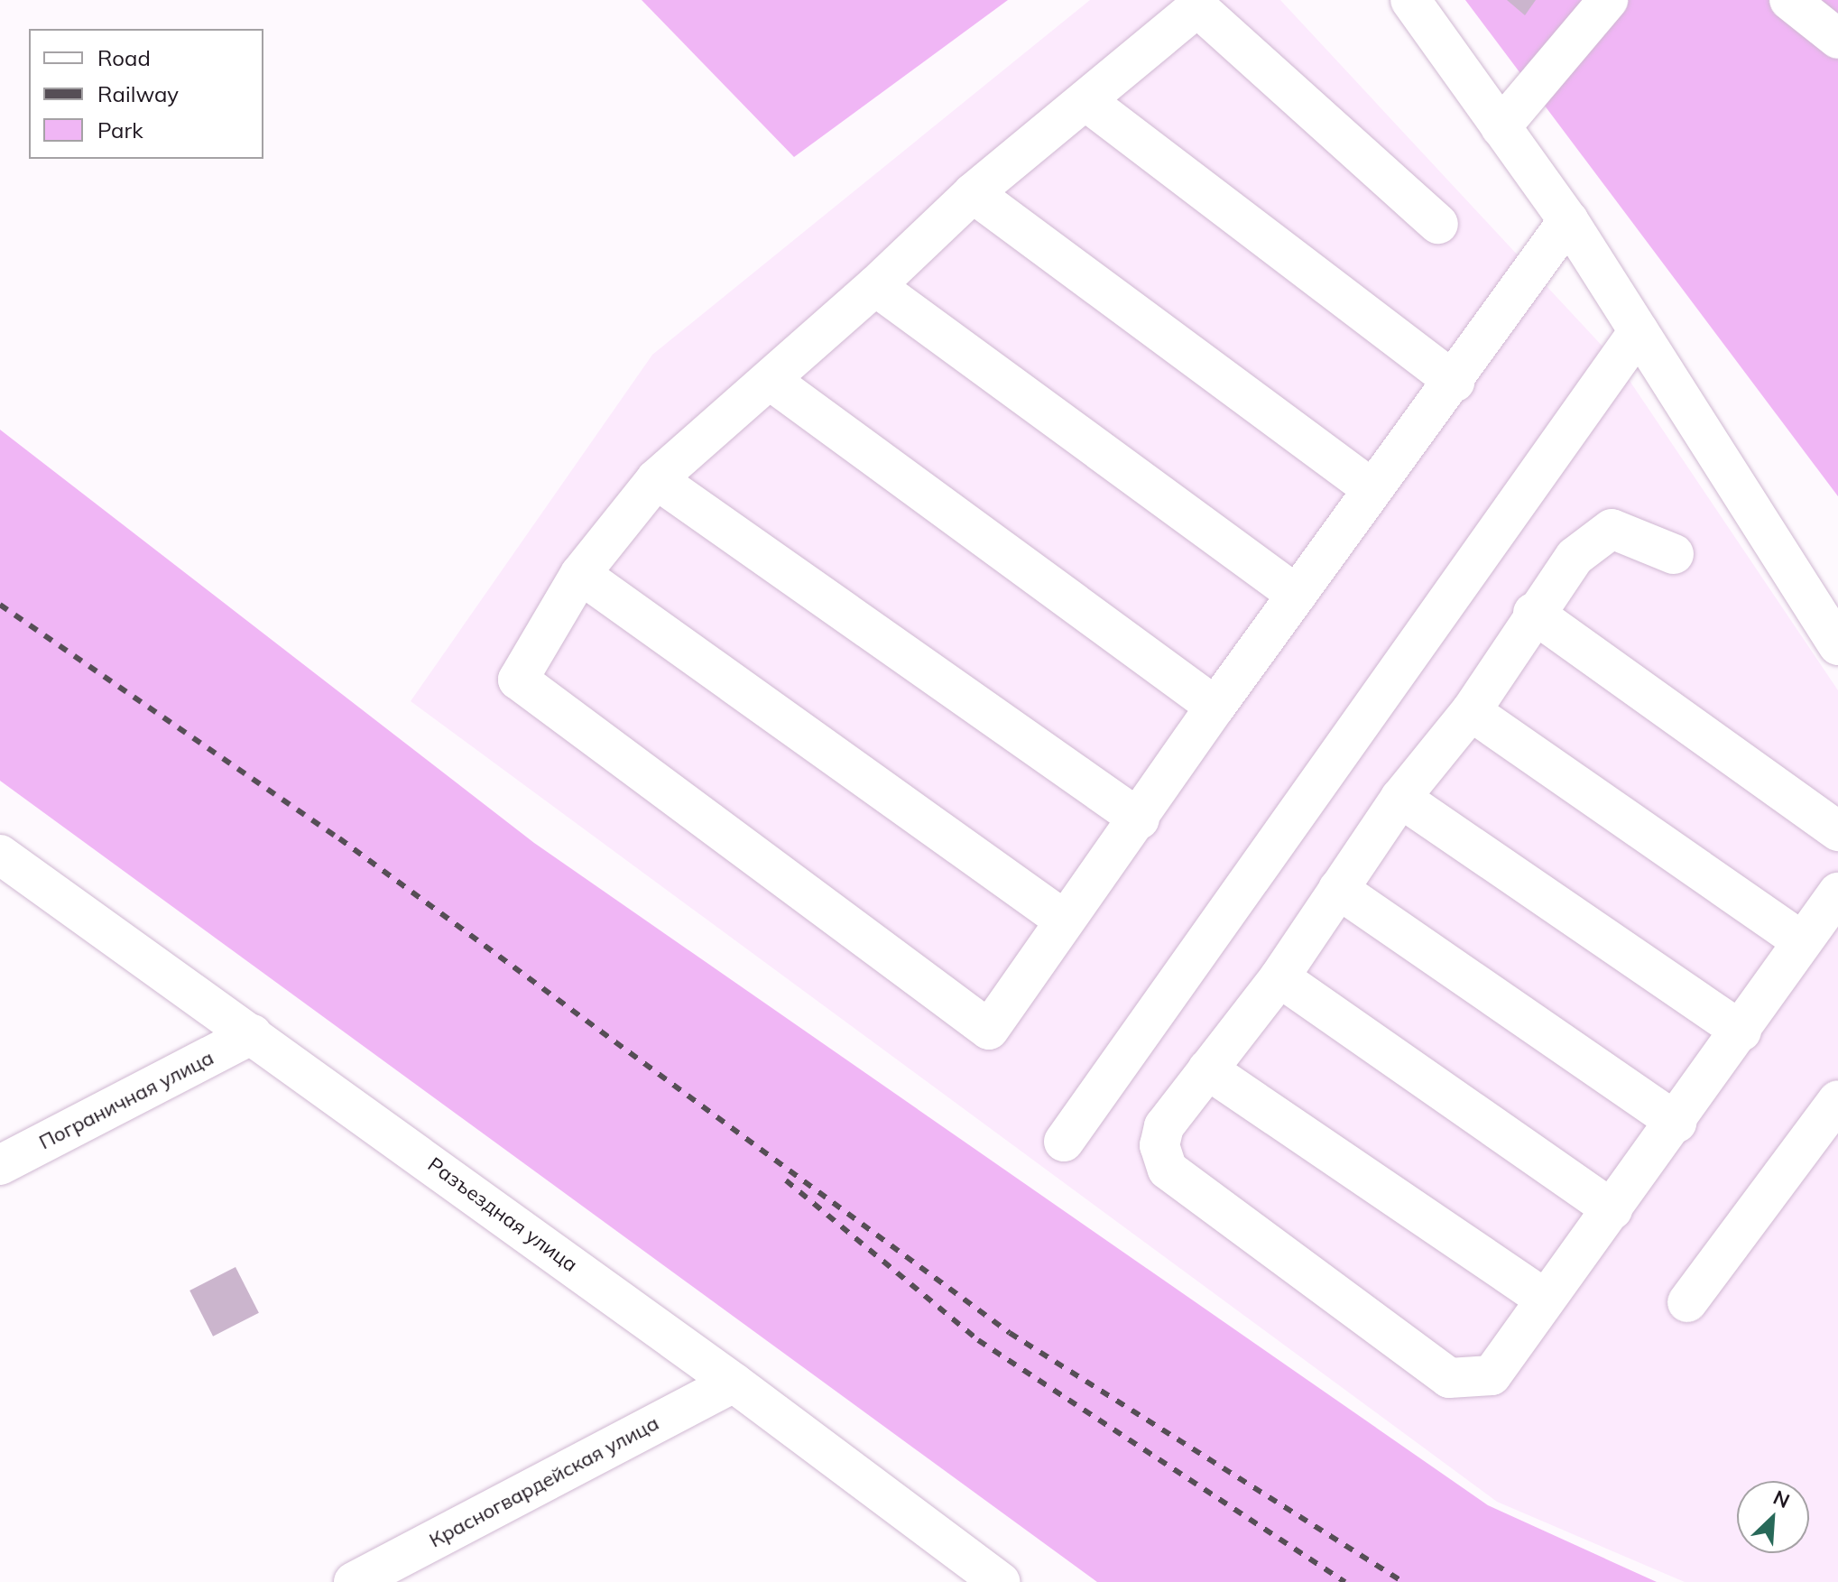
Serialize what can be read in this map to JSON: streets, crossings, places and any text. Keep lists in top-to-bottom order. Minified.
{"streets":{"street":["Пограничная улица","Разъездная улица","Красногвардейская улица"]},"crossings":[["Пограничная улица","Разъездная улица"],["Разъездная улица","Красногвардейская улица"]],"legend":["Road","Railway","Park"],"north":"top right"}
